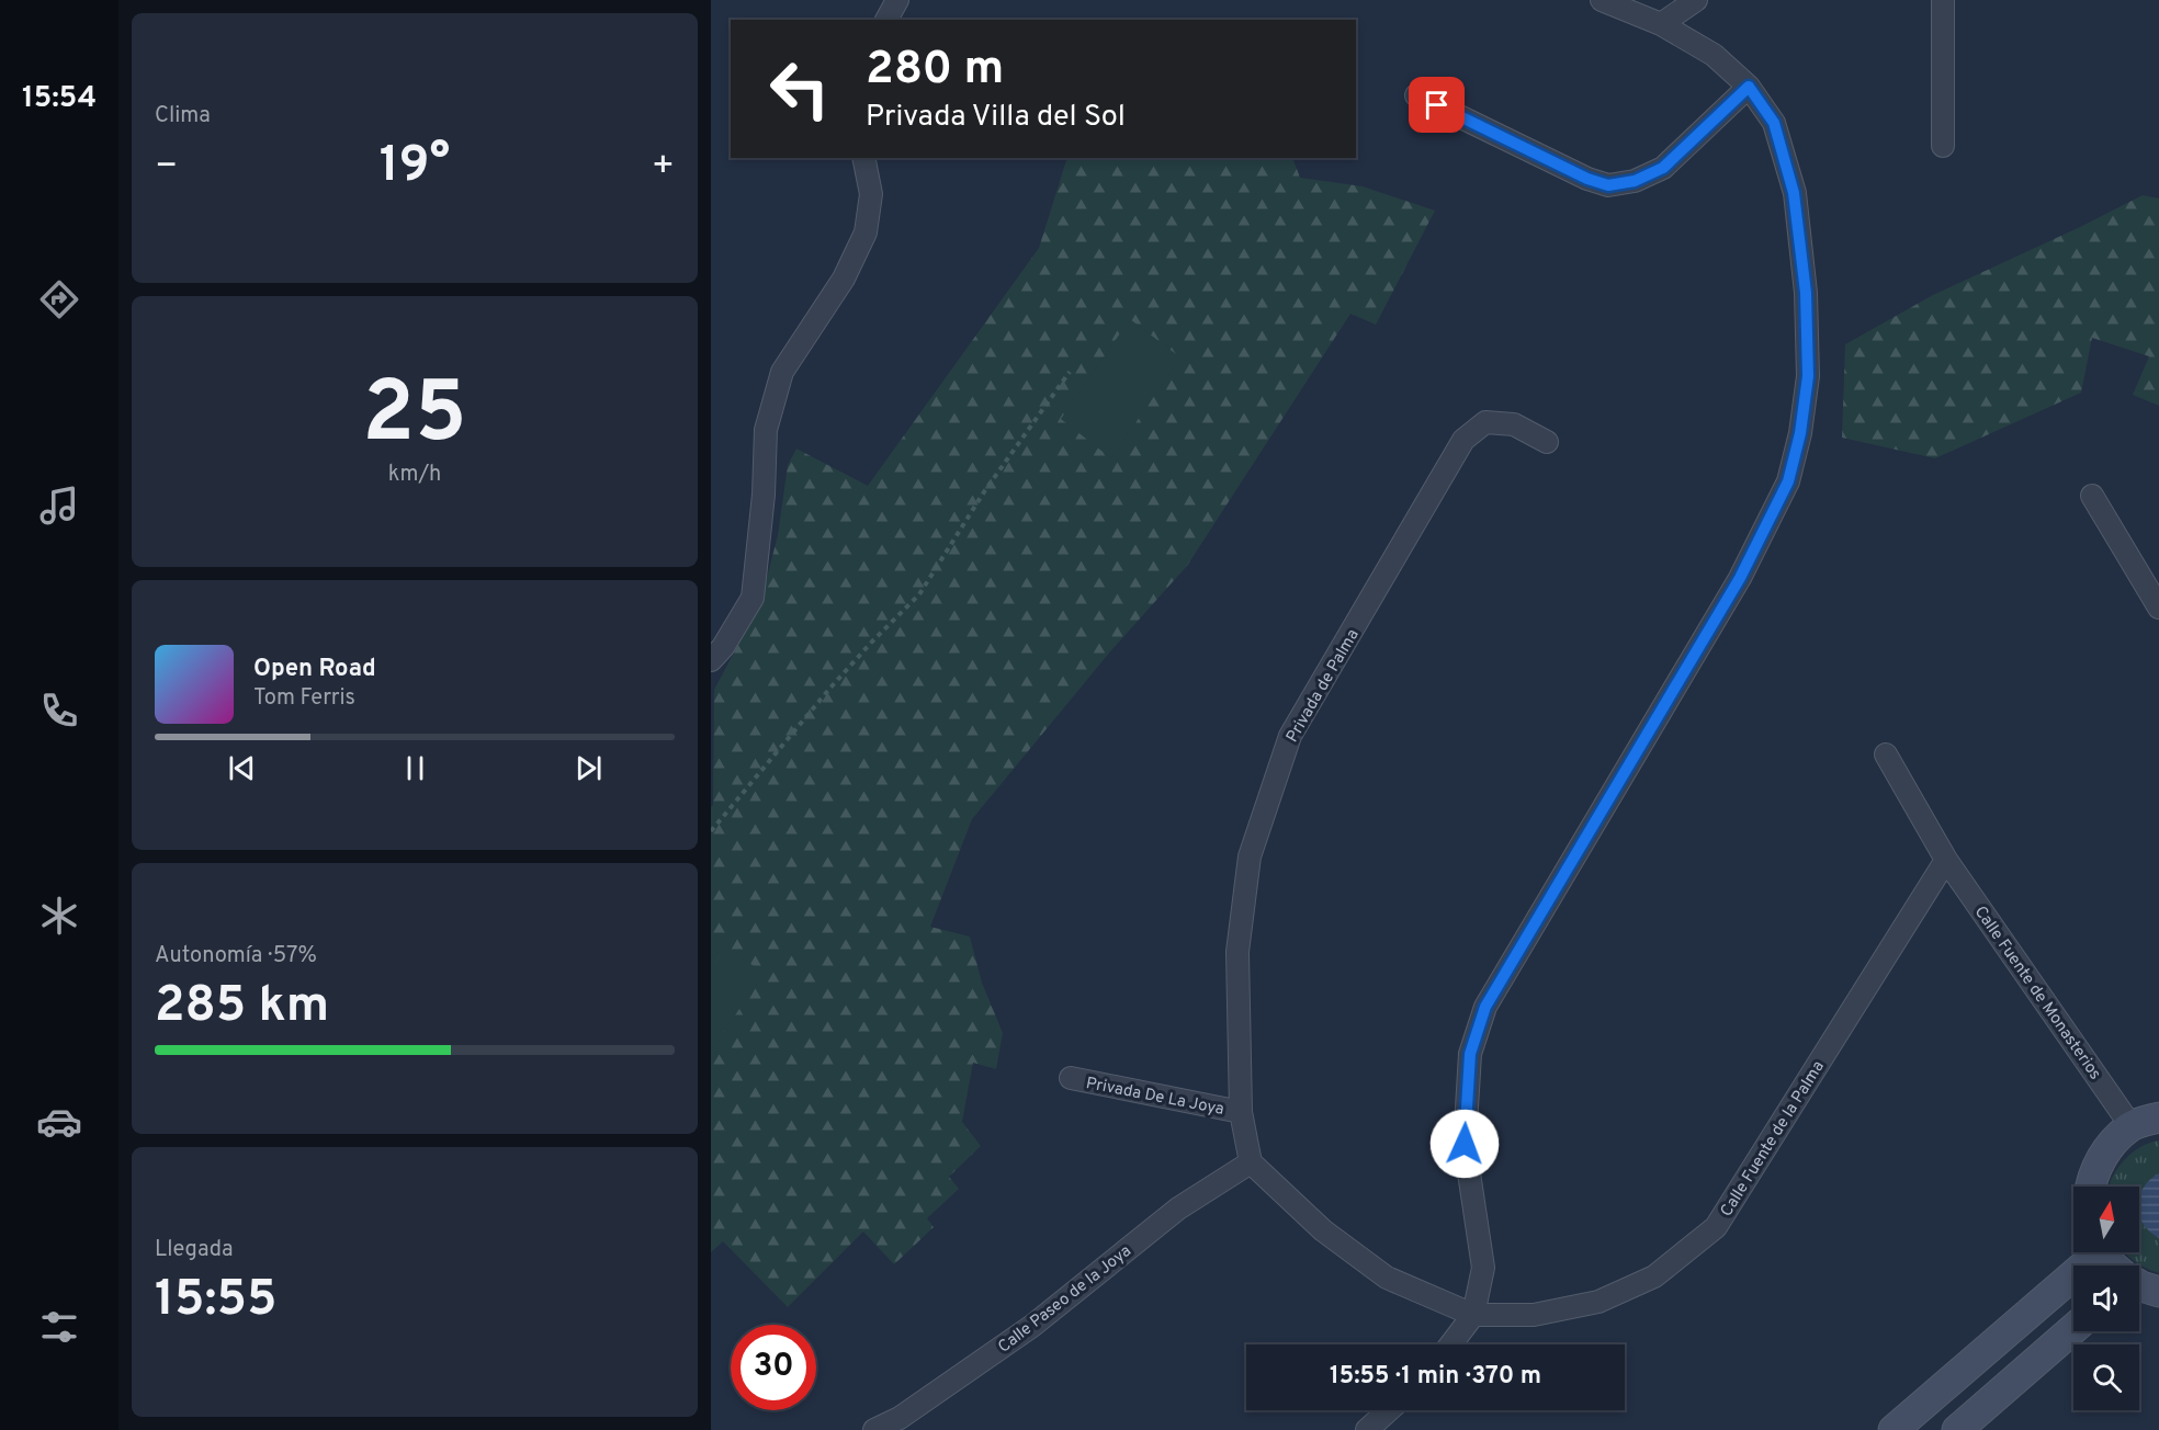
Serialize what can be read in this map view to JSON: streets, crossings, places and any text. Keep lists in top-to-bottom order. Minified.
{"streets":{"street":["Privada de Palma","Calle Fuente de Monasterios","Privada De La Joya","Calle Fuente de la Palma","Calle Paseo de la Joya"]},"crossings":[["Privada de Palma","Privada De La Joya"],["Privada de Palma","Calle Fuente de la Palma"],["Privada de Palma","Calle Paseo de la Joya"],["Calle Fuente de Monasterios","Calle Fuente de la Palma"],["Calle Fuente de la Palma","Calle Paseo de la Joya"]],"north":"top","page":{"tabs":"15:54","tile":["Clima",["25","km/h"],["Autonomía · 57%","285 km"],["Llegada","15:55"]],"turn":["280 m","Privada Villa del Sol"],"heat":["−","19°","+"],"song":["Open Road","Tom Ferris"],"limit":"30","trip":"15:55 · 1 min · 370 m"}}
